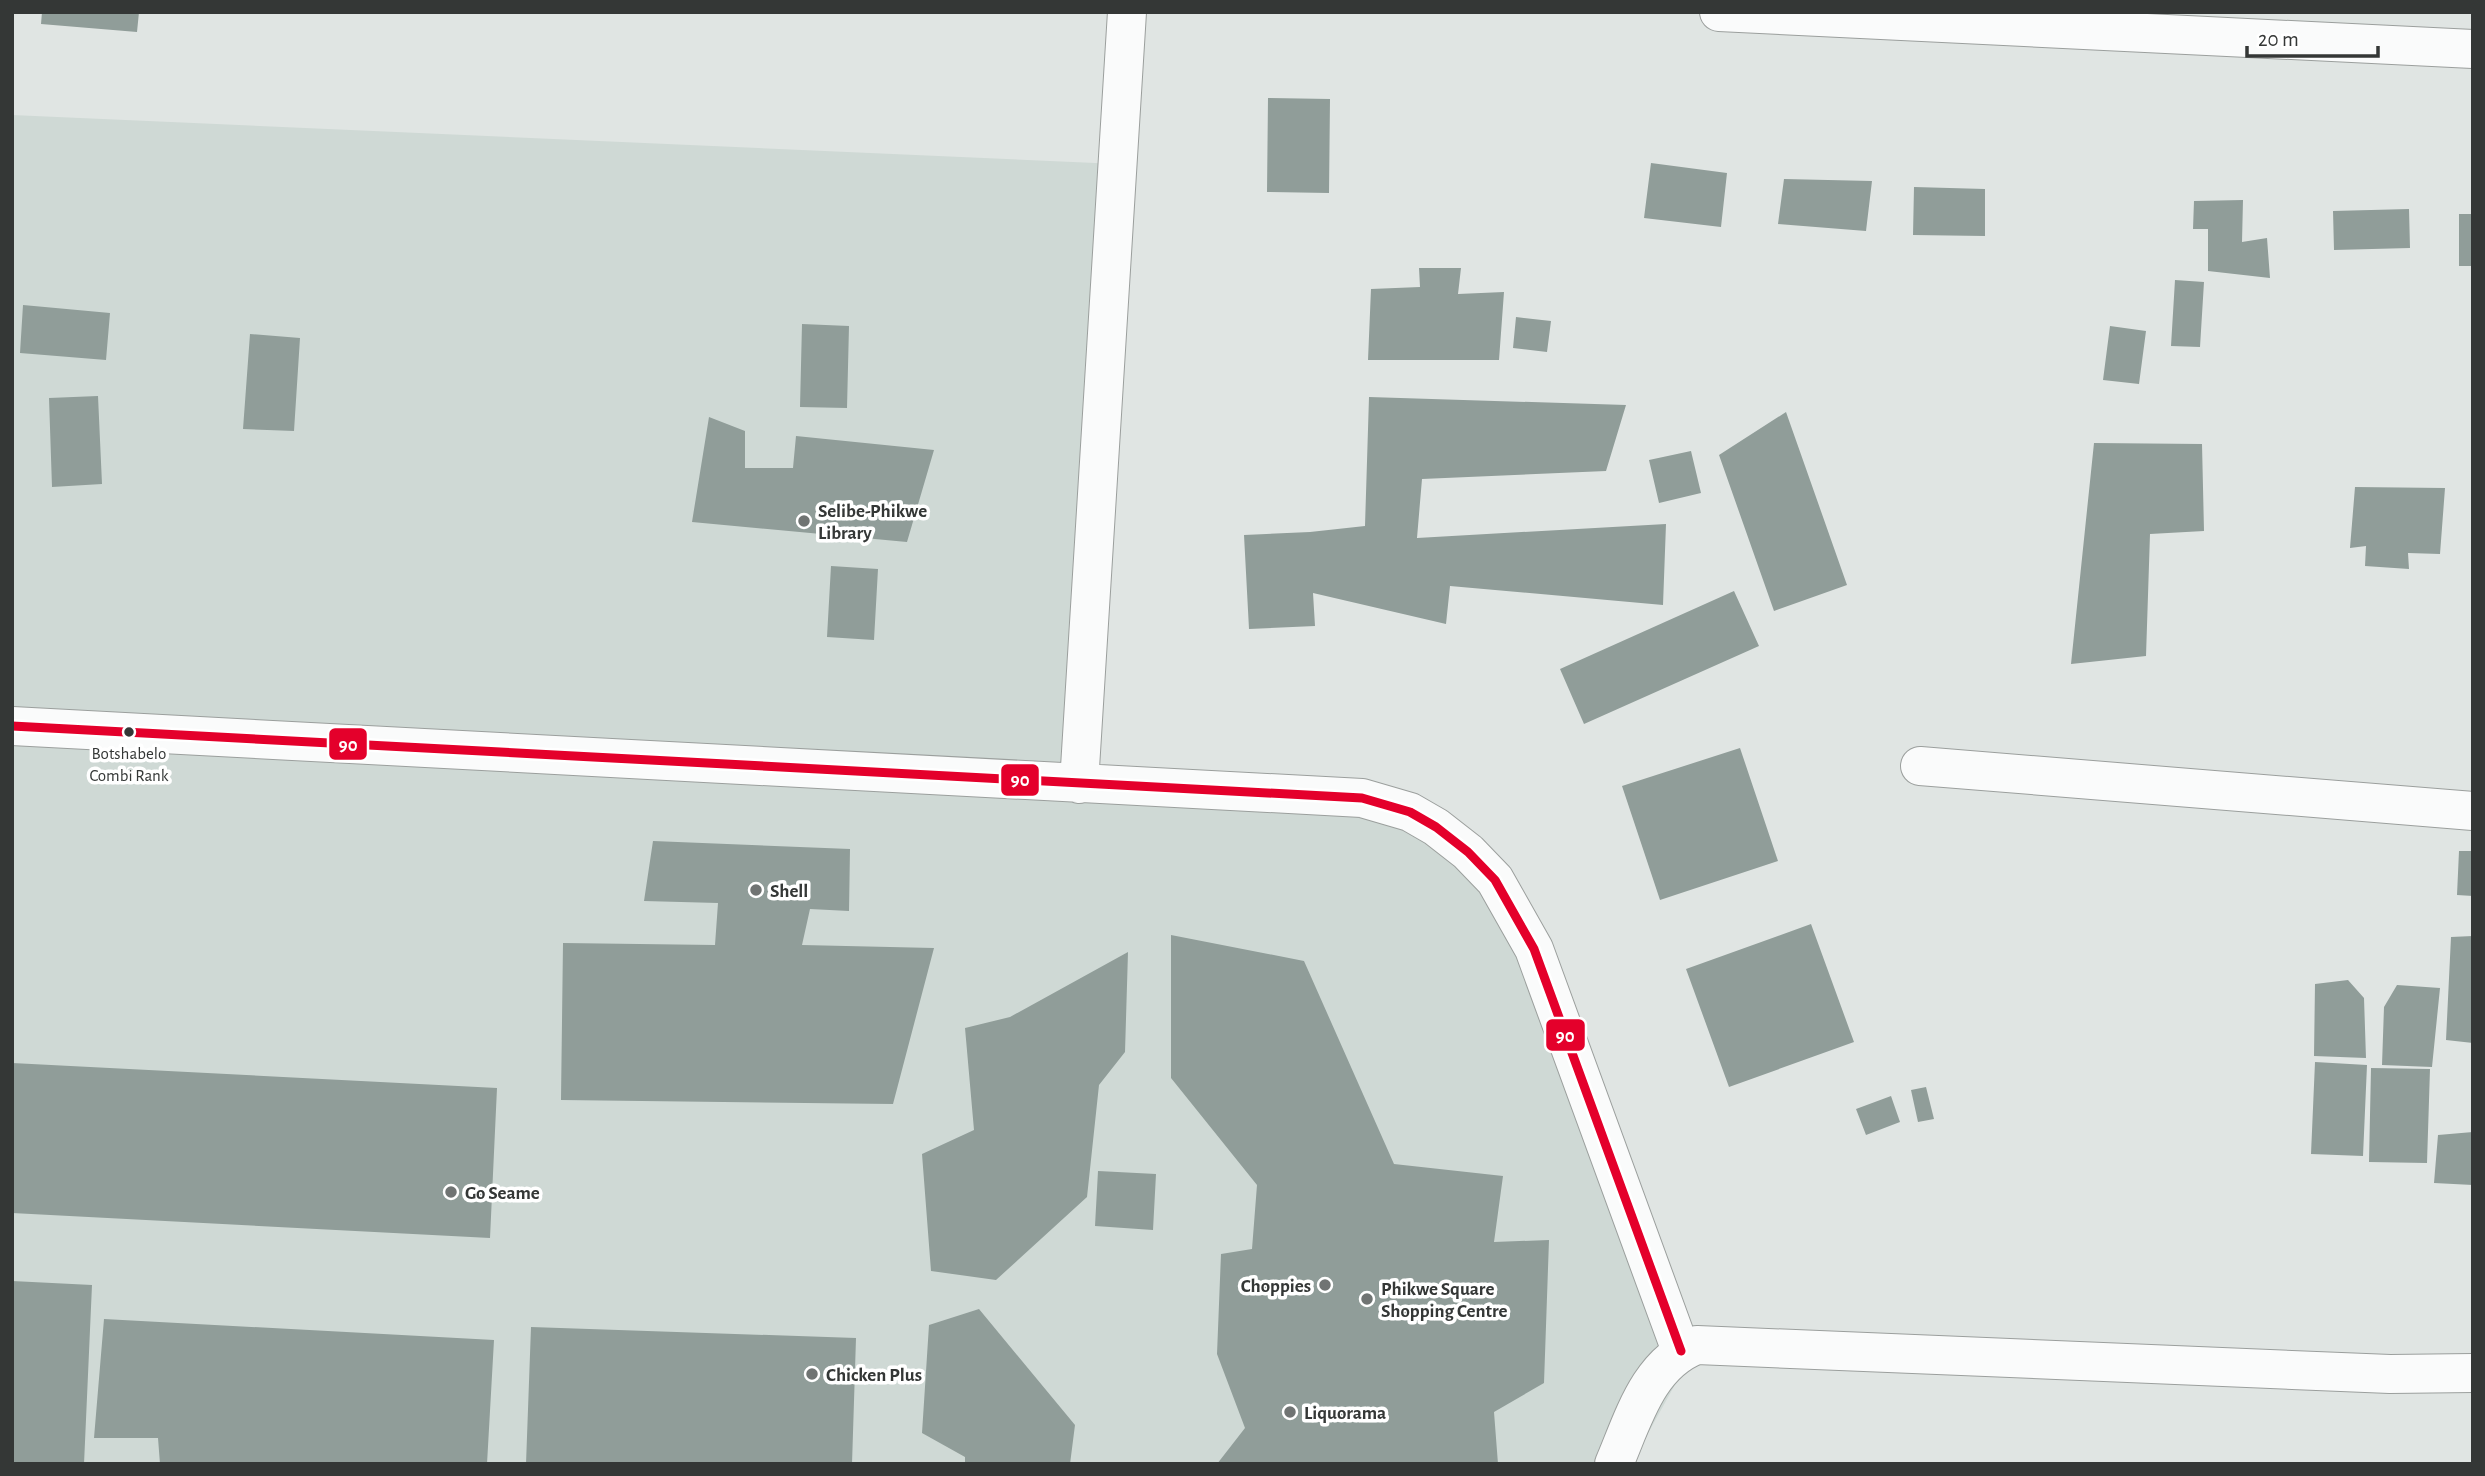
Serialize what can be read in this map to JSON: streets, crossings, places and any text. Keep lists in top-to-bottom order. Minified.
{"places":["Selibe-Phikwe Library","Botshabelo Combi Rank","Shell","Go Seame","Choppies","Phikwe Square Shopping Centre","Chicken Plus","Liquorama"],"lines":["transit line 90"],"scale_bar":"20 m"}
